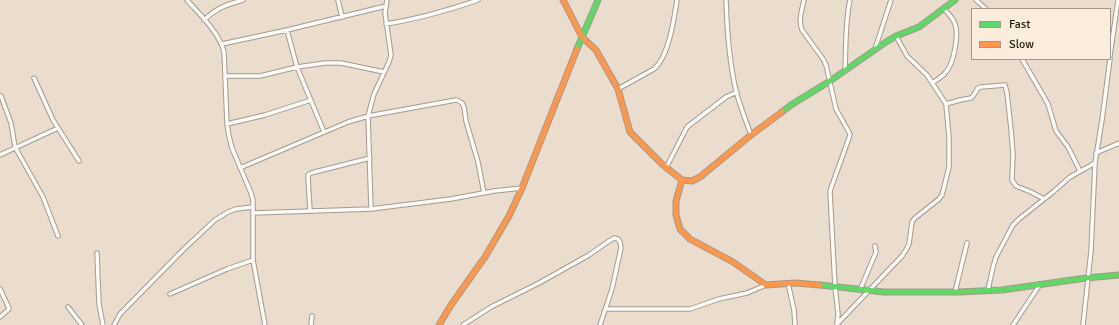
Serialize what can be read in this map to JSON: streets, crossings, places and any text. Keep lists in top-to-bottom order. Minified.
{"legend":["Fast","Slow"]}
